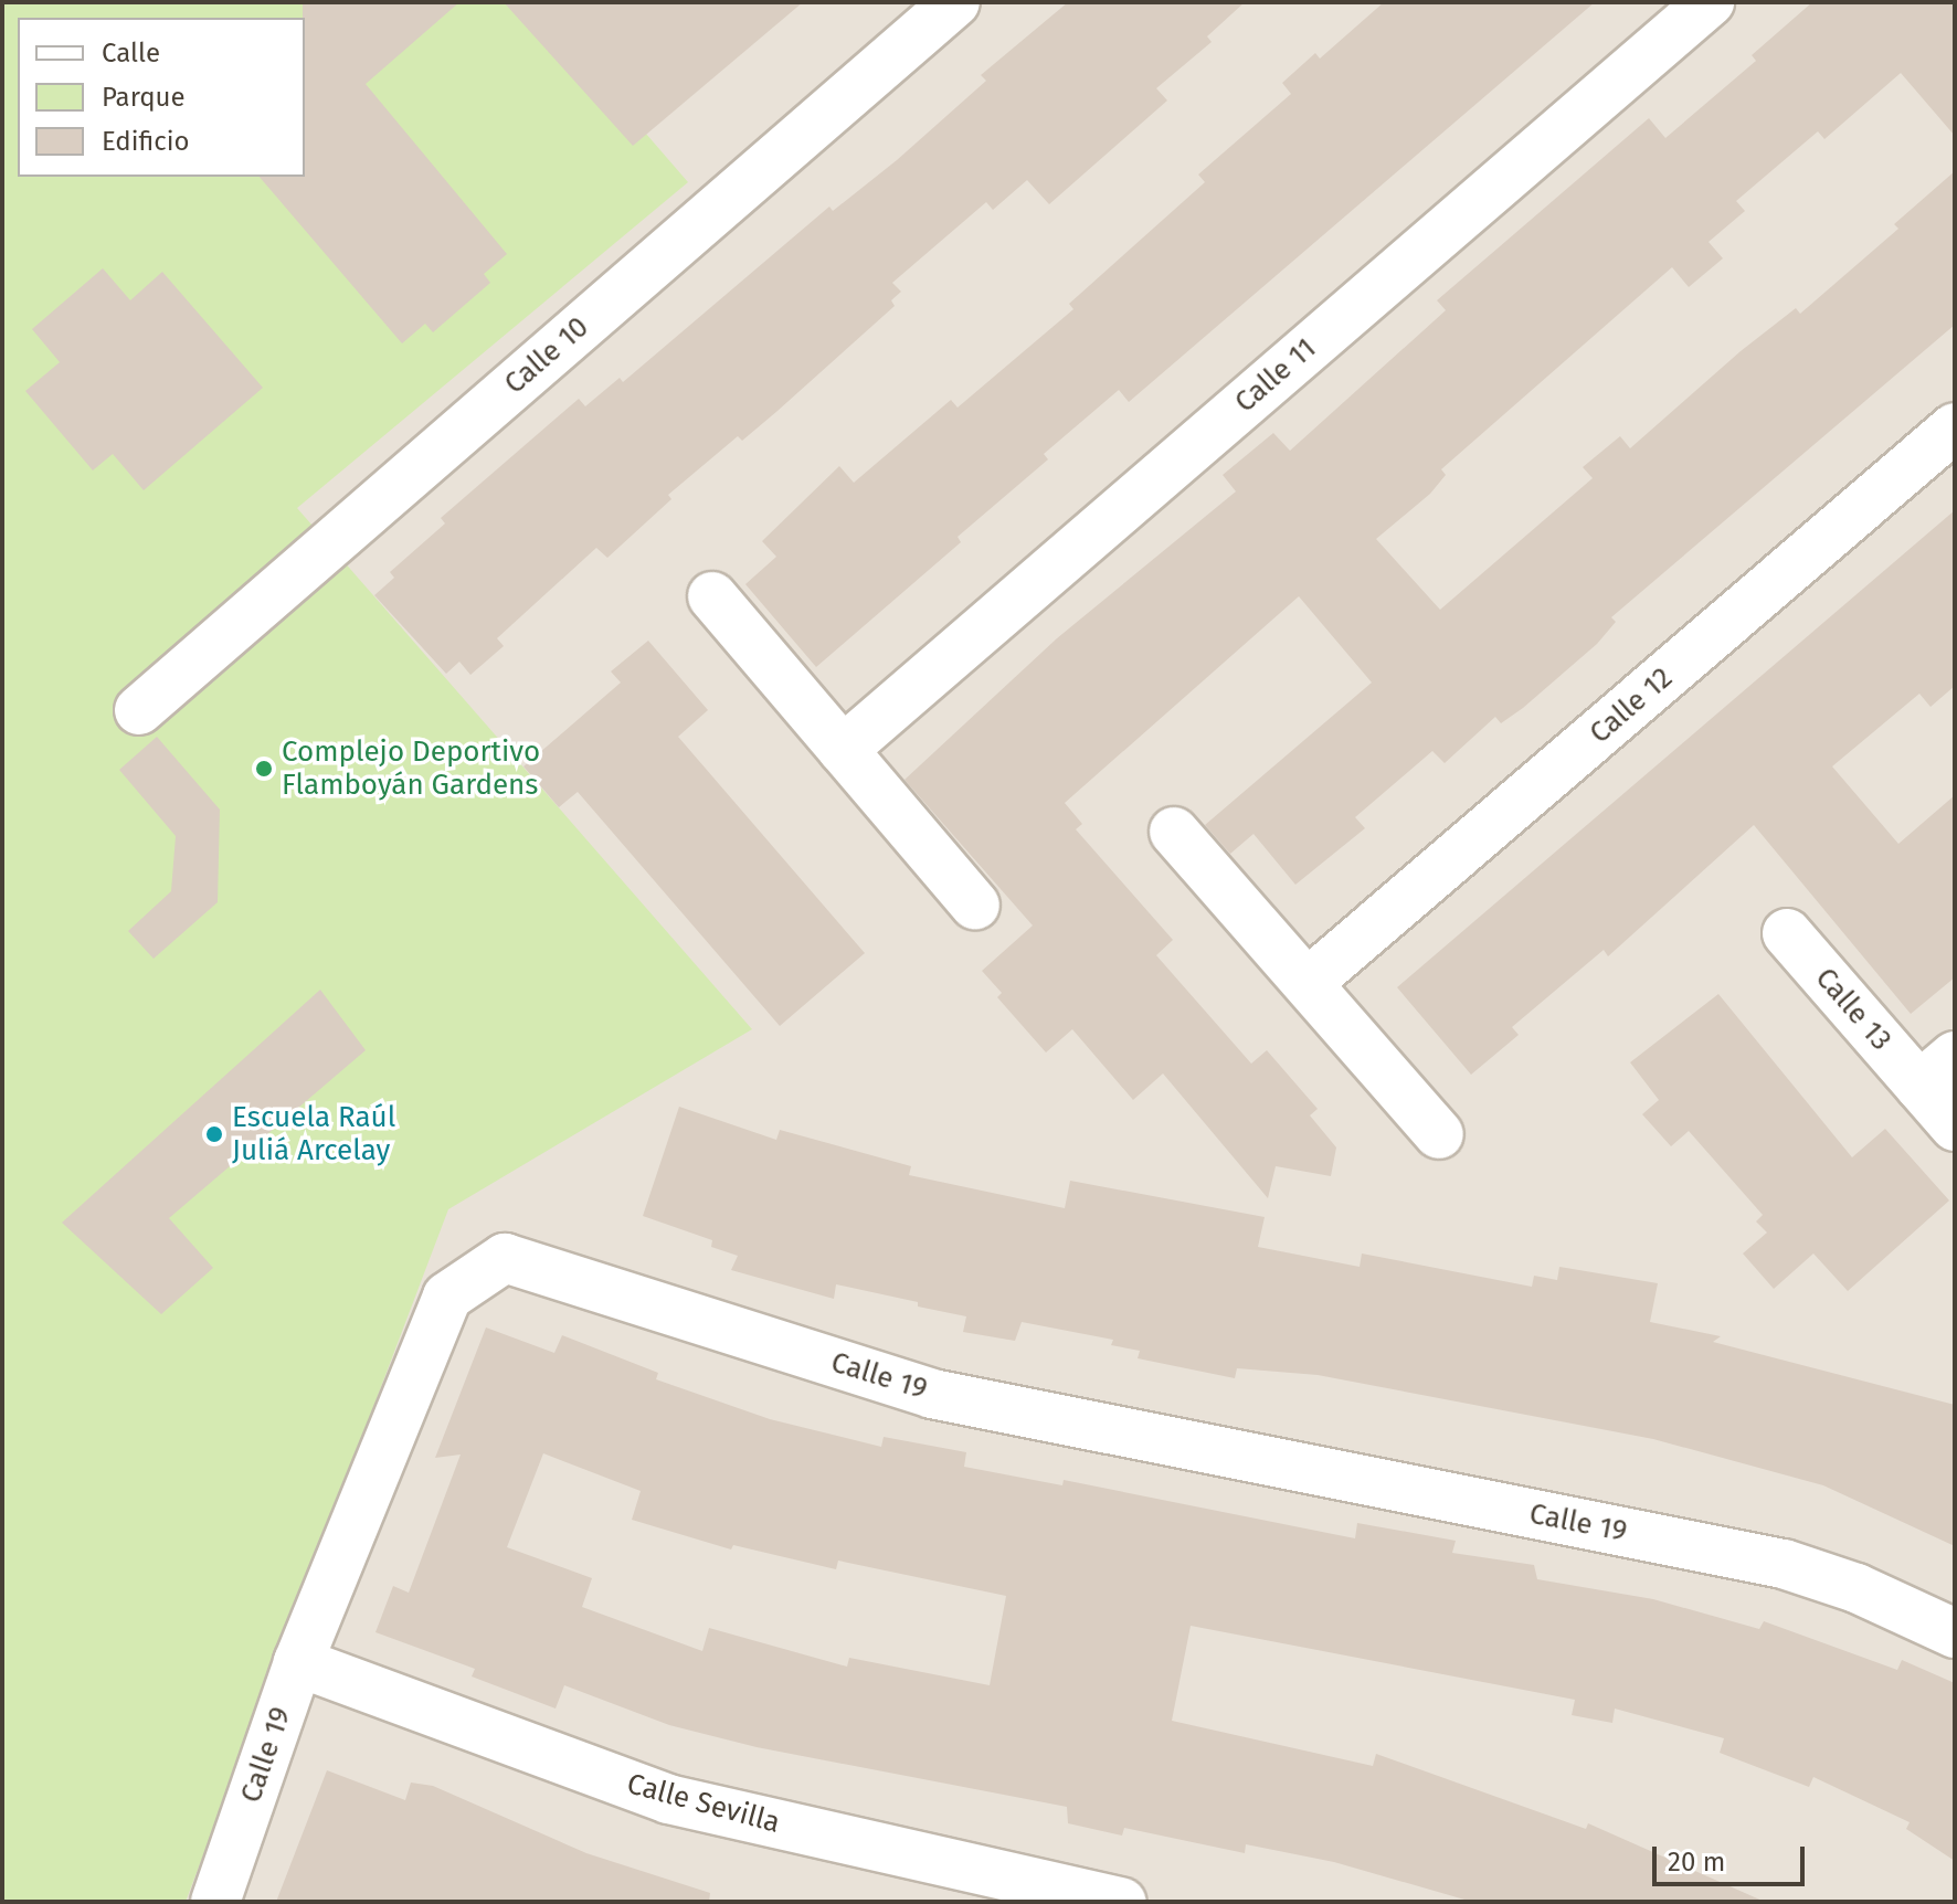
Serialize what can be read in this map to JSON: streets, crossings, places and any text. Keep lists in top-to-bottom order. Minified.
{"streets":{"street":["Calle 10","Calle 11","Calle 12","Calle 13","Calle 19","Calle Sevilla"]},"crossings":[["Calle 19","Calle Sevilla"]],"places":["Complejo Deportivo Flamboyán Gardens","Escuela Raúl Juliá Arcelay"],"legend":["Calle","Parque","Edificio"],"scale_bar":"20 m"}
